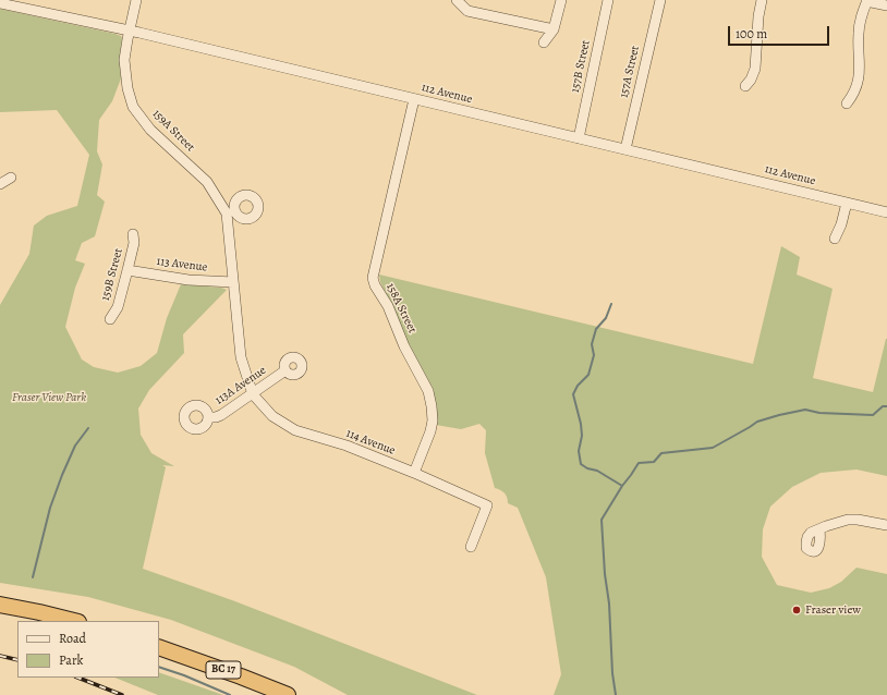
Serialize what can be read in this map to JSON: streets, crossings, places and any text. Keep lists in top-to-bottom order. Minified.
{"streets":{"highway":["BC 17"],"street":["157B Street","157A Street","112 Avenue","159A Street","113 Avenue","159B Street","158A Street","113A Avenue","114 Avenue"]},"crossings":[["157B Street","112 Avenue"],["157A Street","112 Avenue"],["112 Avenue","159A Street"],["112 Avenue","158A Street"],["159A Street","113 Avenue"],["159A Street","113A Avenue"],["159A Street","114 Avenue"],["113 Avenue","159B Street"],["158A Street","114 Avenue"],["113A Avenue","114 Avenue"]],"parks":["Fraser View Park"],"places":["Fraser view"],"legend":["Road","Park"],"scale_bar":"100 m"}
